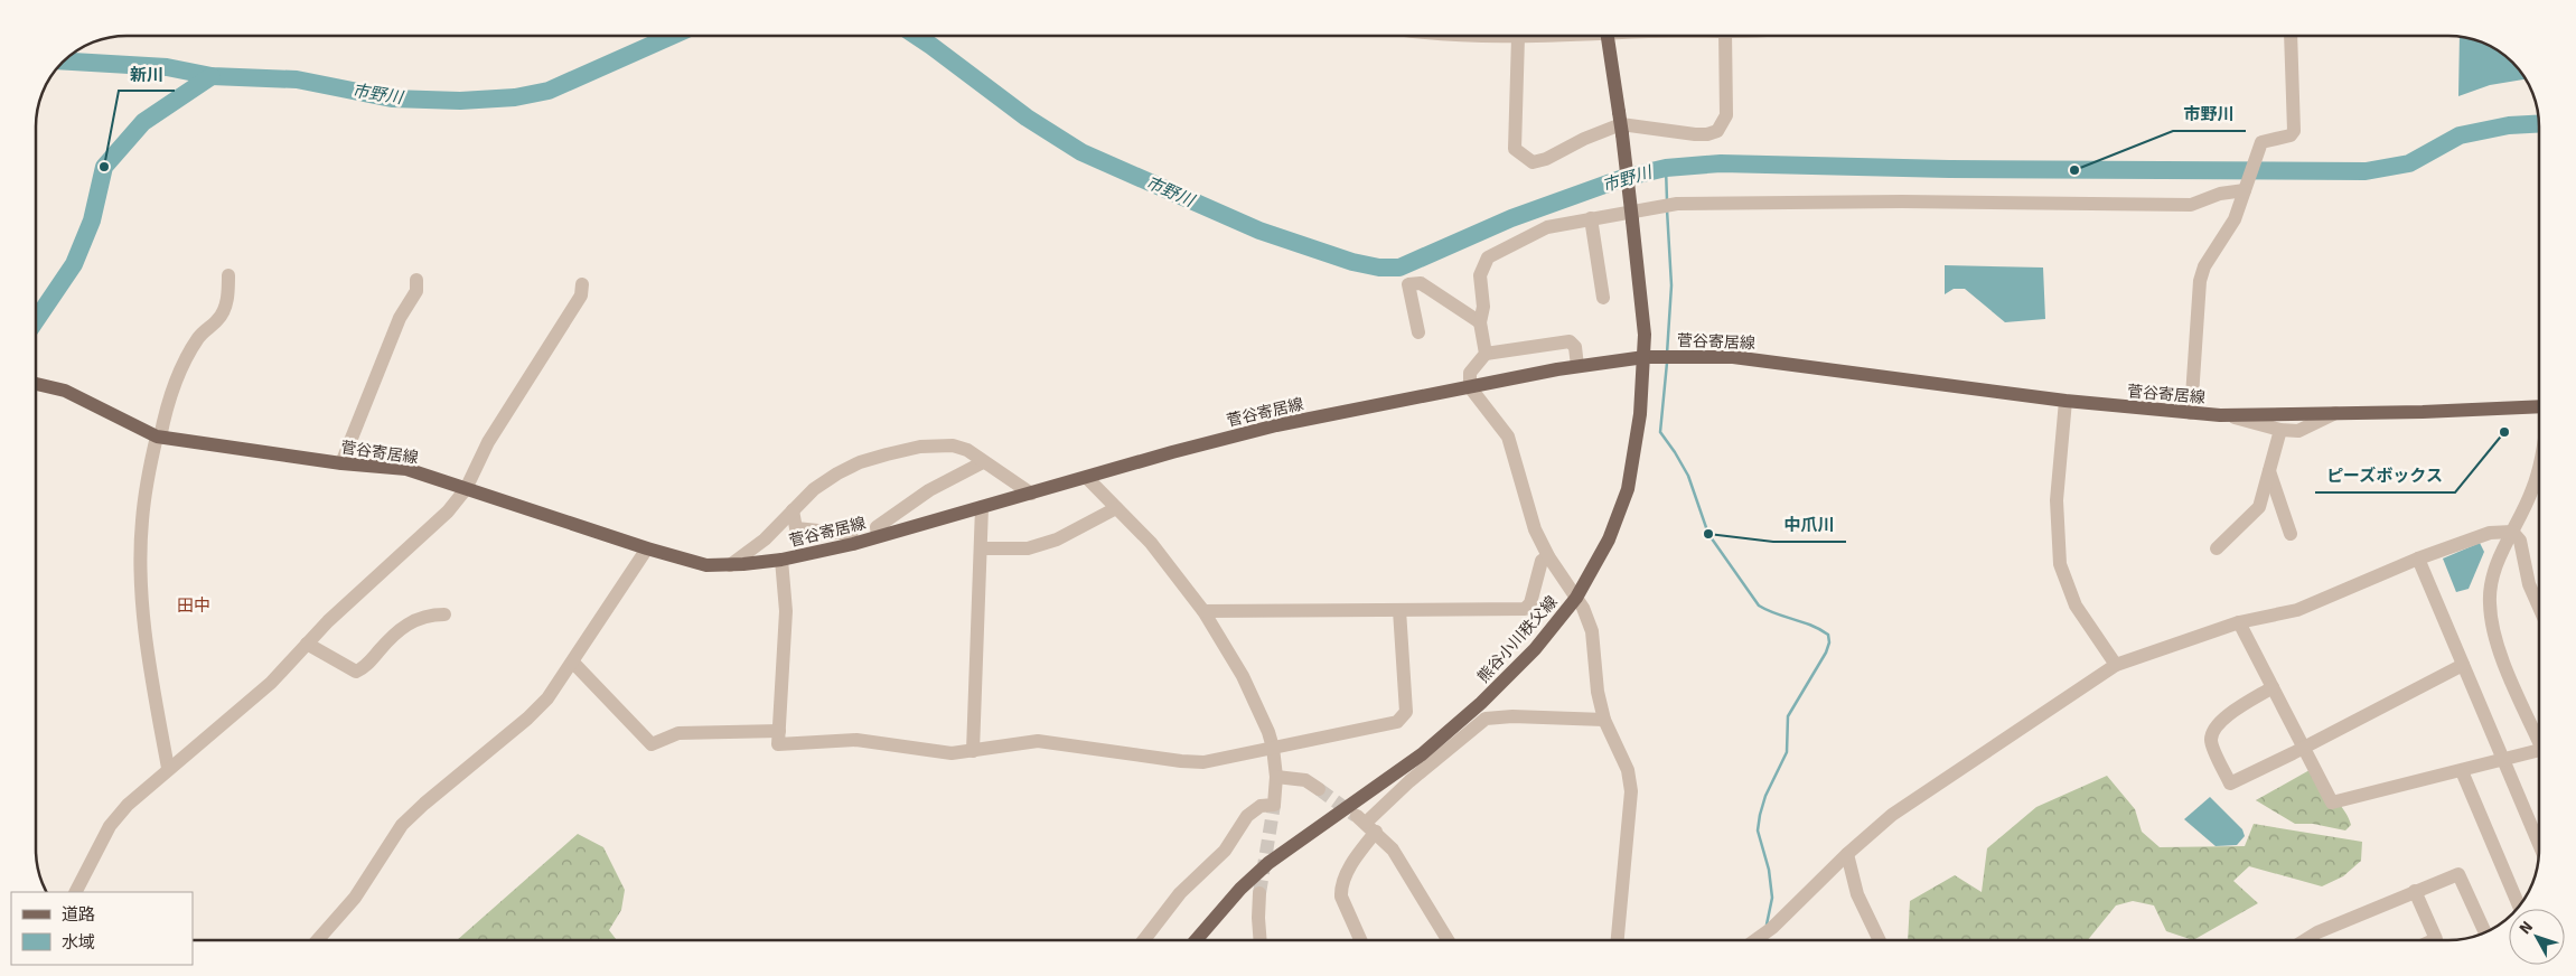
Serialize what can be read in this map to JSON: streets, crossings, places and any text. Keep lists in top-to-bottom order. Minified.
{"streets":{"main road":["菅谷寄居線","熊谷小川秩父線"]},"crossings":[["菅谷寄居線","熊谷小川秩父線"]],"districts":["田中"],"water":["市野川"],"places":["新川","市野川","ピーズボックス","中爪川"],"legend":["道路","水域"],"north":"top left"}
